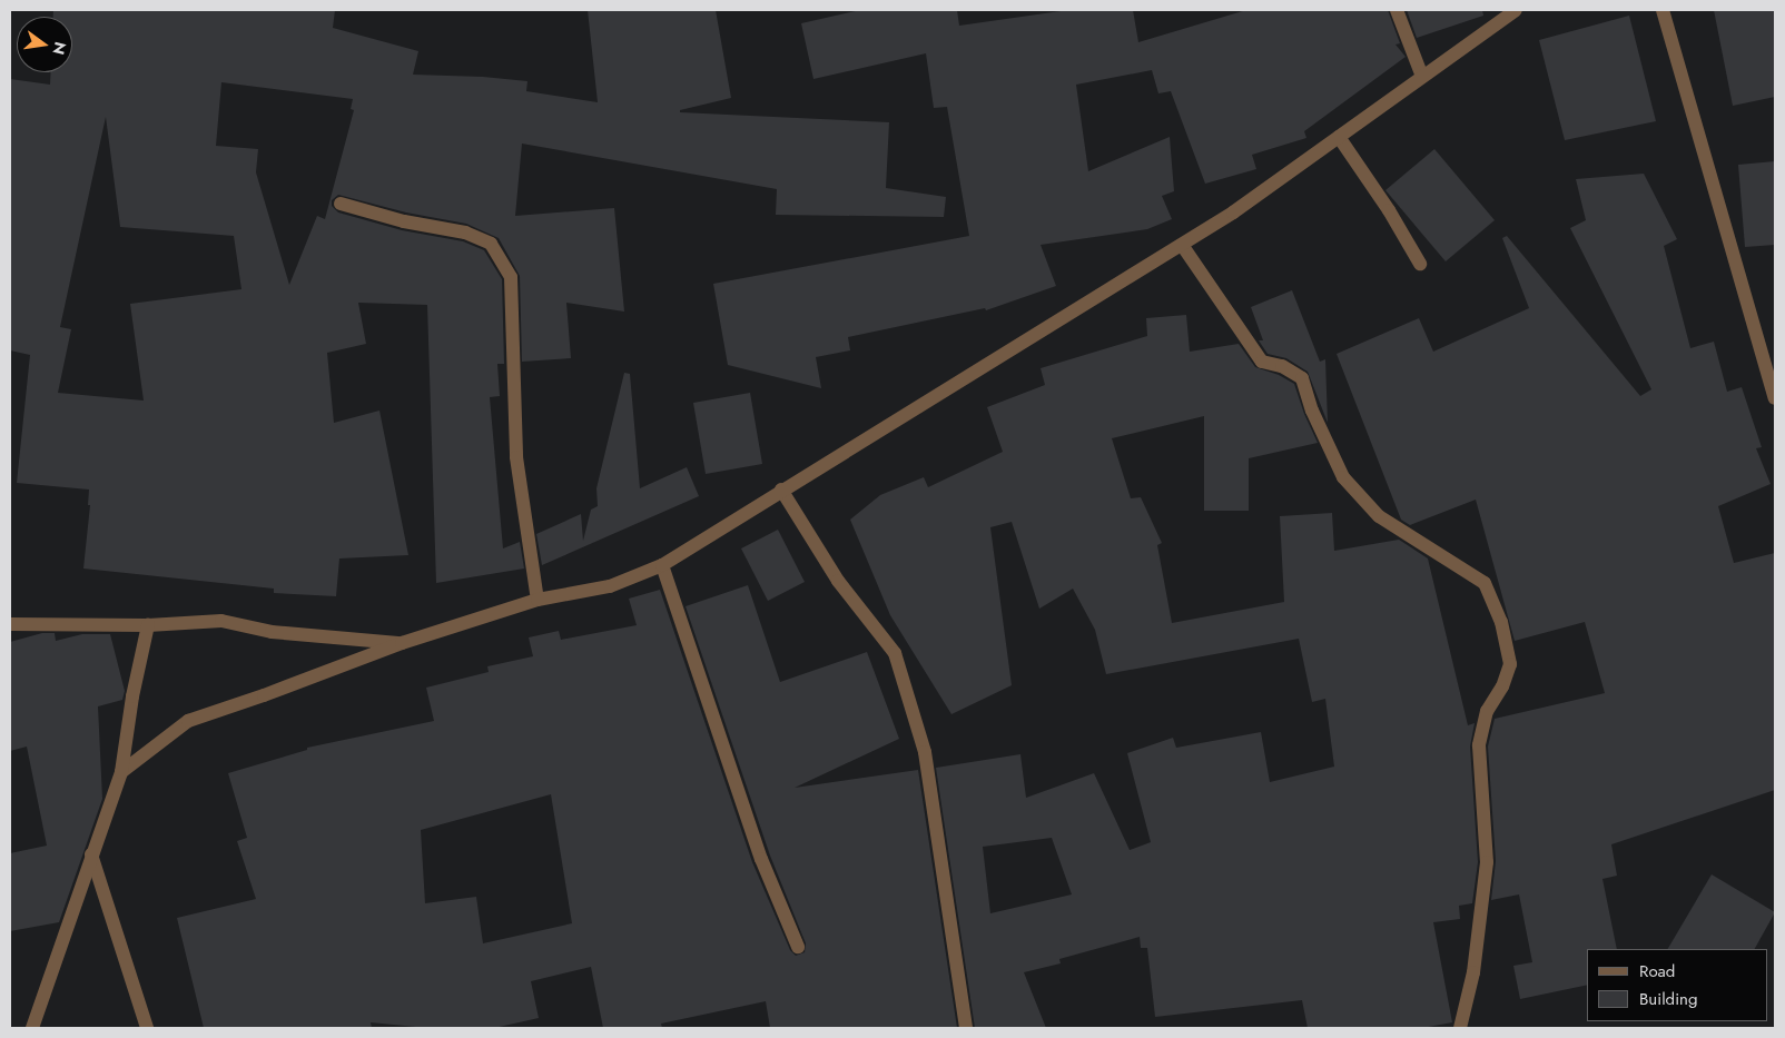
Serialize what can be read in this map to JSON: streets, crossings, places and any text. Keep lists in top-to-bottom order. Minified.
{"legend":["Road","Building"],"north":"right"}
